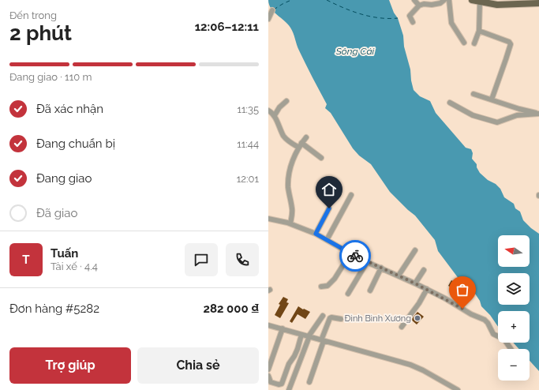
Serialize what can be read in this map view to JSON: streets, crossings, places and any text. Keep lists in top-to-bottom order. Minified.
{"water":["Sông Cái"],"places":["Đình Bình Xương"],"north":"left","page":{"heading":["2 phút","Đến trong","12:06–12:11"],"panel":["Tuấn","Tài xế · 4.4","Đơn hàng #5282","282 000 ₫"],"bar":"Đang giao · 110 m","list":[["Đã xác nhận","11:35"],["Đang chuẩn bị","11:44"],["Đang giao","12:01"],"Đã giao"],"map_buttons":["+","−"],"round":"T","buttons":["Trợ giúp","Chia sẻ"]}}
